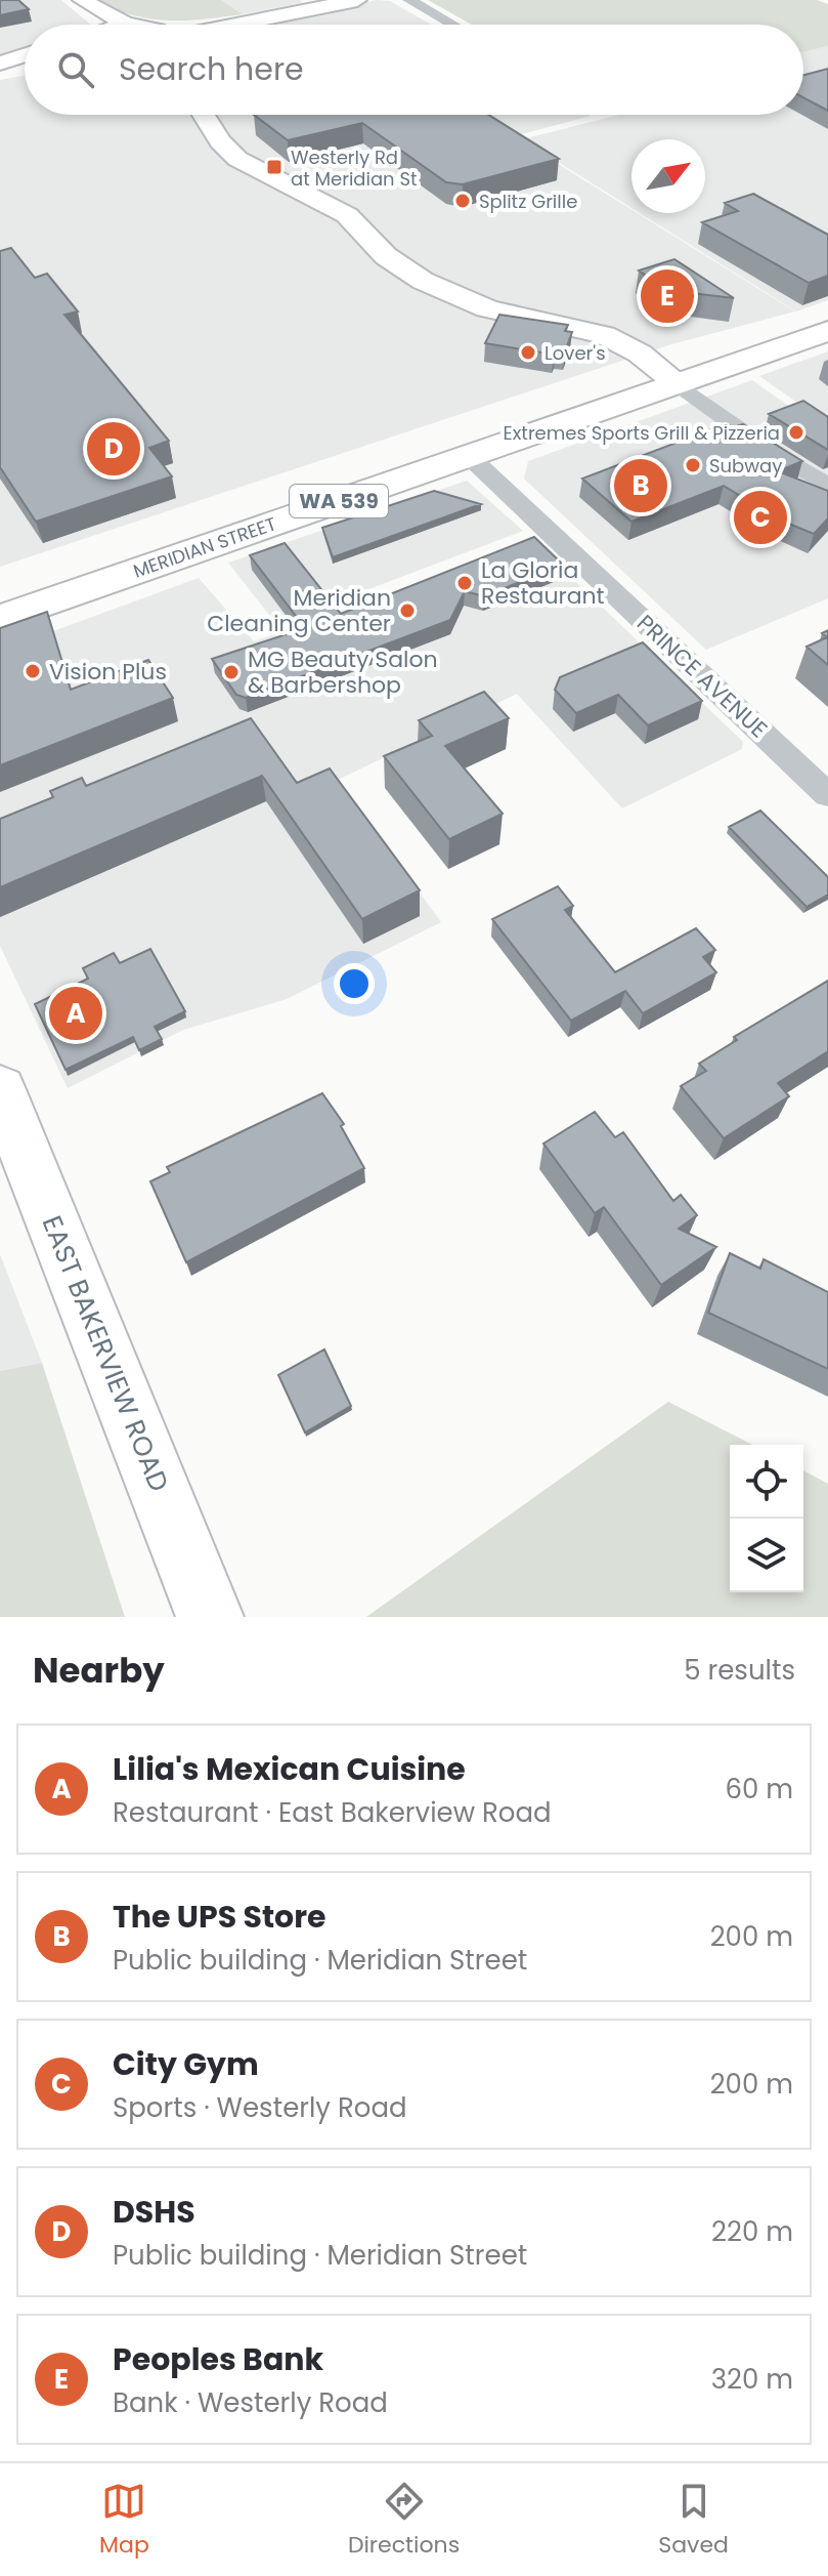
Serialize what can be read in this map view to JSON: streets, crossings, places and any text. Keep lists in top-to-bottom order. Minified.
{"streets":{"highway":["WA 539","MERIDIAN STREET"],"street":["PRINCE AVENUE","EAST BAKERVIEW ROAD"]},"crossings":[["MERIDIAN STREET","PRINCE AVENUE"]],"places":{"transit":["Westerly Rd at Meridian St"],"other":["Splitz Grille","Lover's","Extremes Sports Grill & Pizzeria","Subway","La Gloria Restaurant","Meridian Cleaning Center","Vision Plus","MG Beauty Salon & Barbershop"]},"north":"top right","page":{"search":"Search here","pins":["E","D","B","C","A"],"heading":["Nearby","5 results"],"list":[{"mark":"A","name":"Lilia's Mexican Cuisine","note":"Restaurant · East Bakerview Road","value":"60 m"},{"mark":"B","name":"The UPS Store","note":"Public building · Meridian Street","value":"200 m"},{"mark":"C","name":"City Gym","note":"Sports · Westerly Road","value":"200 m"},{"mark":"D","name":"DSHS","note":"Public building · Meridian Street","value":"220 m"},{"mark":"E","name":"Peoples Bank","note":"Bank · Westerly Road","value":"320 m"}],"nav":["Map","Directions","Saved"]}}
